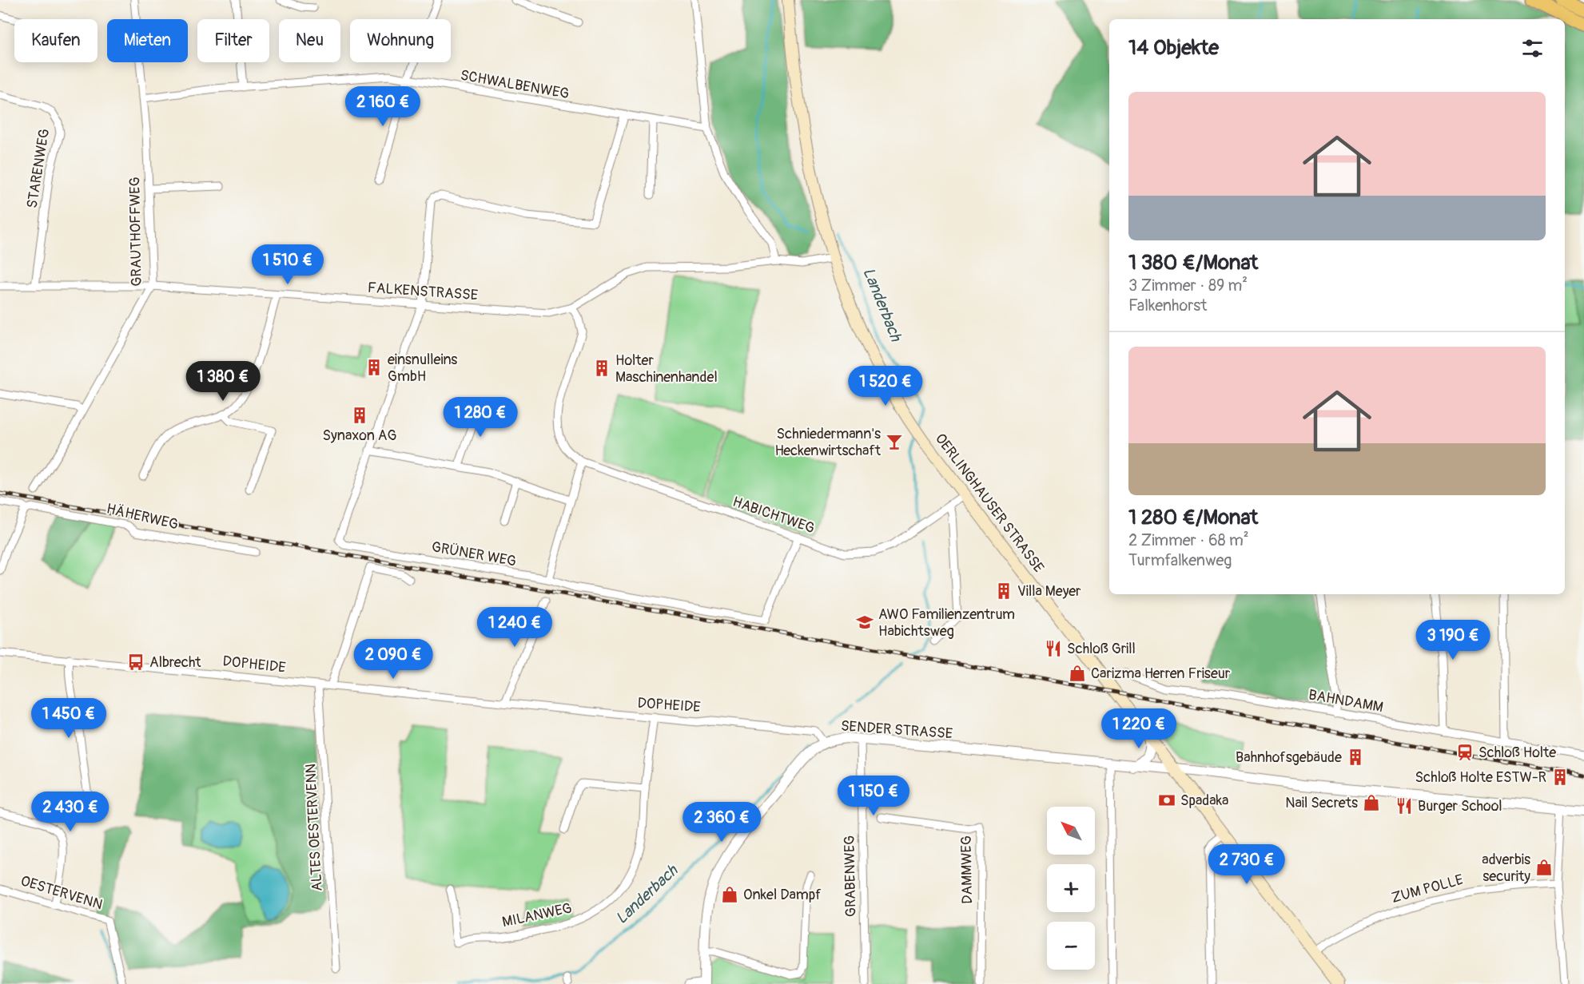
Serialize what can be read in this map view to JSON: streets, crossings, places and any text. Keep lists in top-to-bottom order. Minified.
{"streets":{"main road":["OERLINGHAUSER STRASSE"],"street":["SCHWALBENWEG","STARENWEG","GRAUTHOFFWEG","FALKENSTRASSE","HABICHTWEG","HÄHERWEG","GRÜNER WEG","DOPHEIDE","BAHNDAMM","SENDER STRASSE","ALTES OESTERVENN","DAMMWEG","GRABENWEG","ZUM POLLE","OESTERVENN","MILANWEG"]},"crossings":[["SCHWALBENWEG","GRAUTHOFFWEG"],["SCHWALBENWEG","GRÜNER WEG"],["STARENWEG","FALKENSTRASSE"],["GRAUTHOFFWEG","FALKENSTRASSE"],["FALKENSTRASSE","OERLINGHAUSER STRASSE"],["FALKENSTRASSE","HABICHTWEG"],["FALKENSTRASSE","GRÜNER WEG"],["OERLINGHAUSER STRASSE","HABICHTWEG"],["OERLINGHAUSER STRASSE","BAHNDAMM"],["OERLINGHAUSER STRASSE","SENDER STRASSE"],["OERLINGHAUSER STRASSE","ZUM POLLE"],["HABICHTWEG","GRÜNER WEG"],["DOPHEIDE","SENDER STRASSE"],["DOPHEIDE","ALTES OESTERVENN"],["DOPHEIDE","MILANWEG"],["SENDER STRASSE","GRABENWEG"]],"water":["Landerbach"],"places":{"building":["einsnulleins GmbH","Holter Maschinenhandel","Synaxon AG","Villa Meyer","Bahnhofsgebäude","Schloß Holte ESTW-R"],"bar":["Schniedermann's Heckenwirtschaft"],"school or university":["AWO Familienzentrum Habichtsweg"],"restaurant":["Schloß Grill","Burger School"],"bus stop":["Albrecht"],"shop":["Carizma Herren Friseur","Nail Secrets","adverbis security","Onkel Dampf"],"station":["Schloß Holte"],"bank":["Spadaka"]},"north":"top left","page":{"chip":["Kaufen","Mieten","Filter","Neu","Wohnung"],"heading":"14 Objekte","list":[{"name":"1 380 €/Monat","note":"3 Zimmer · 89 m² · Falkenhorst"},{"name":"1 280 €/Monat","note":"2 Zimmer · 68 m² · Turmfalkenweg"}],"price":["2 160 €","1 510 €","1 380 €","1 520 €","1 280 €","1 240 €","3 190 €","2 090 €","1 450 €","1 220 €","1 150 €","2 430 €","2 360 €","2 730 €"],"map_buttons":["+","−"]}}
